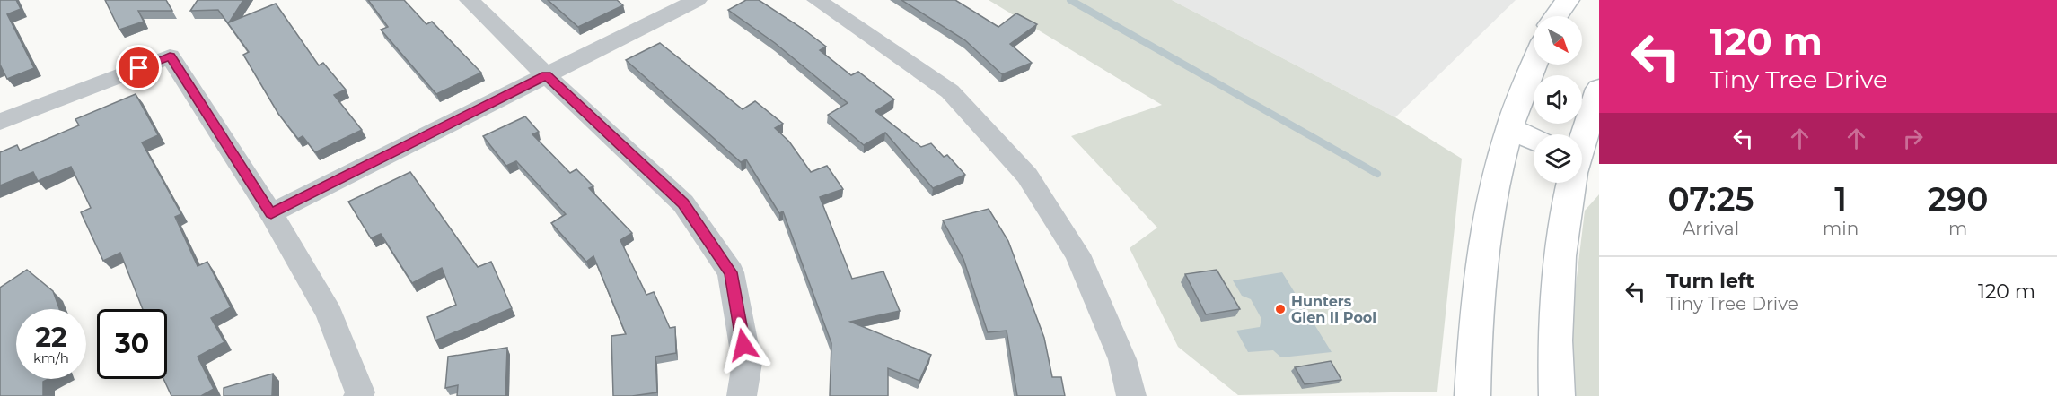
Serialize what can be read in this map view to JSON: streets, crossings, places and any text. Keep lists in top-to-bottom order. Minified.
{"places":["Hunters Glen II Pool"],"north":"bottom right","page":{"turn":["120 m","Tiny Tree Drive"],"eta":["07:25","Arrival","1","min","290","m"],"list":[{"name":"Turn left","note":"Tiny Tree Drive","value":"120 m"}],"speed":"22 km/h","limit":"30"}}
